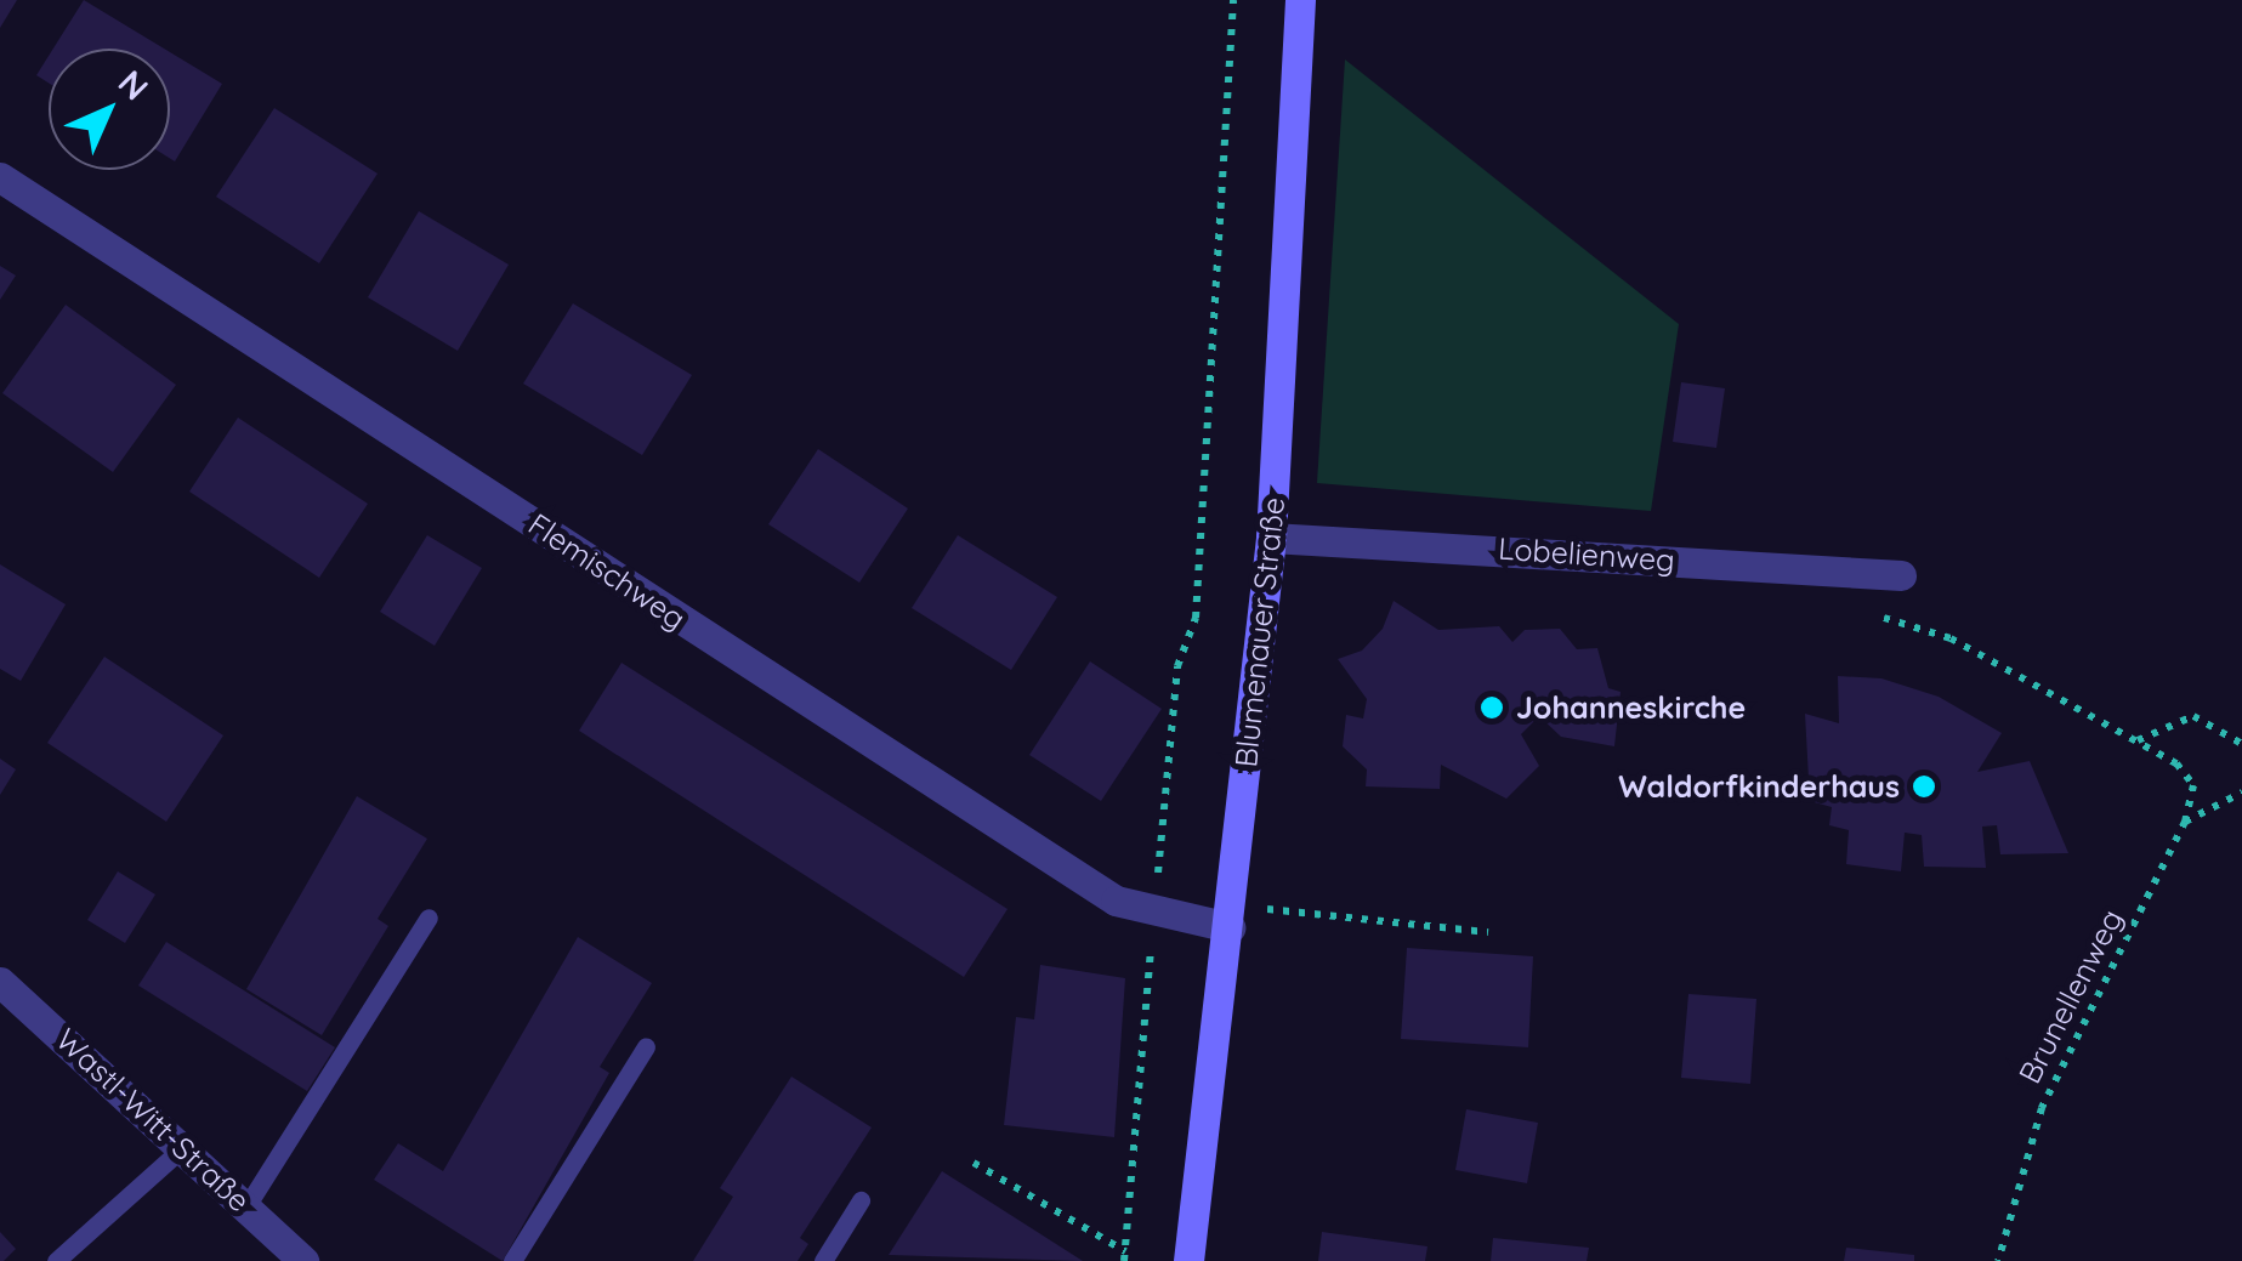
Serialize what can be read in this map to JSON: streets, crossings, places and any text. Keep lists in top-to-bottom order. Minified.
{"streets":{"street":["Lobelienweg","Flemischweg","Blumenauer Straße","Wastl-Witt-Straße"],"path":["Brunellenweg"]},"crossings":[["Lobelienweg","Blumenauer Straße"],["Flemischweg","Blumenauer Straße"]],"places":["Johanneskirche","Waldorfkinderhaus"],"north":"top right"}
